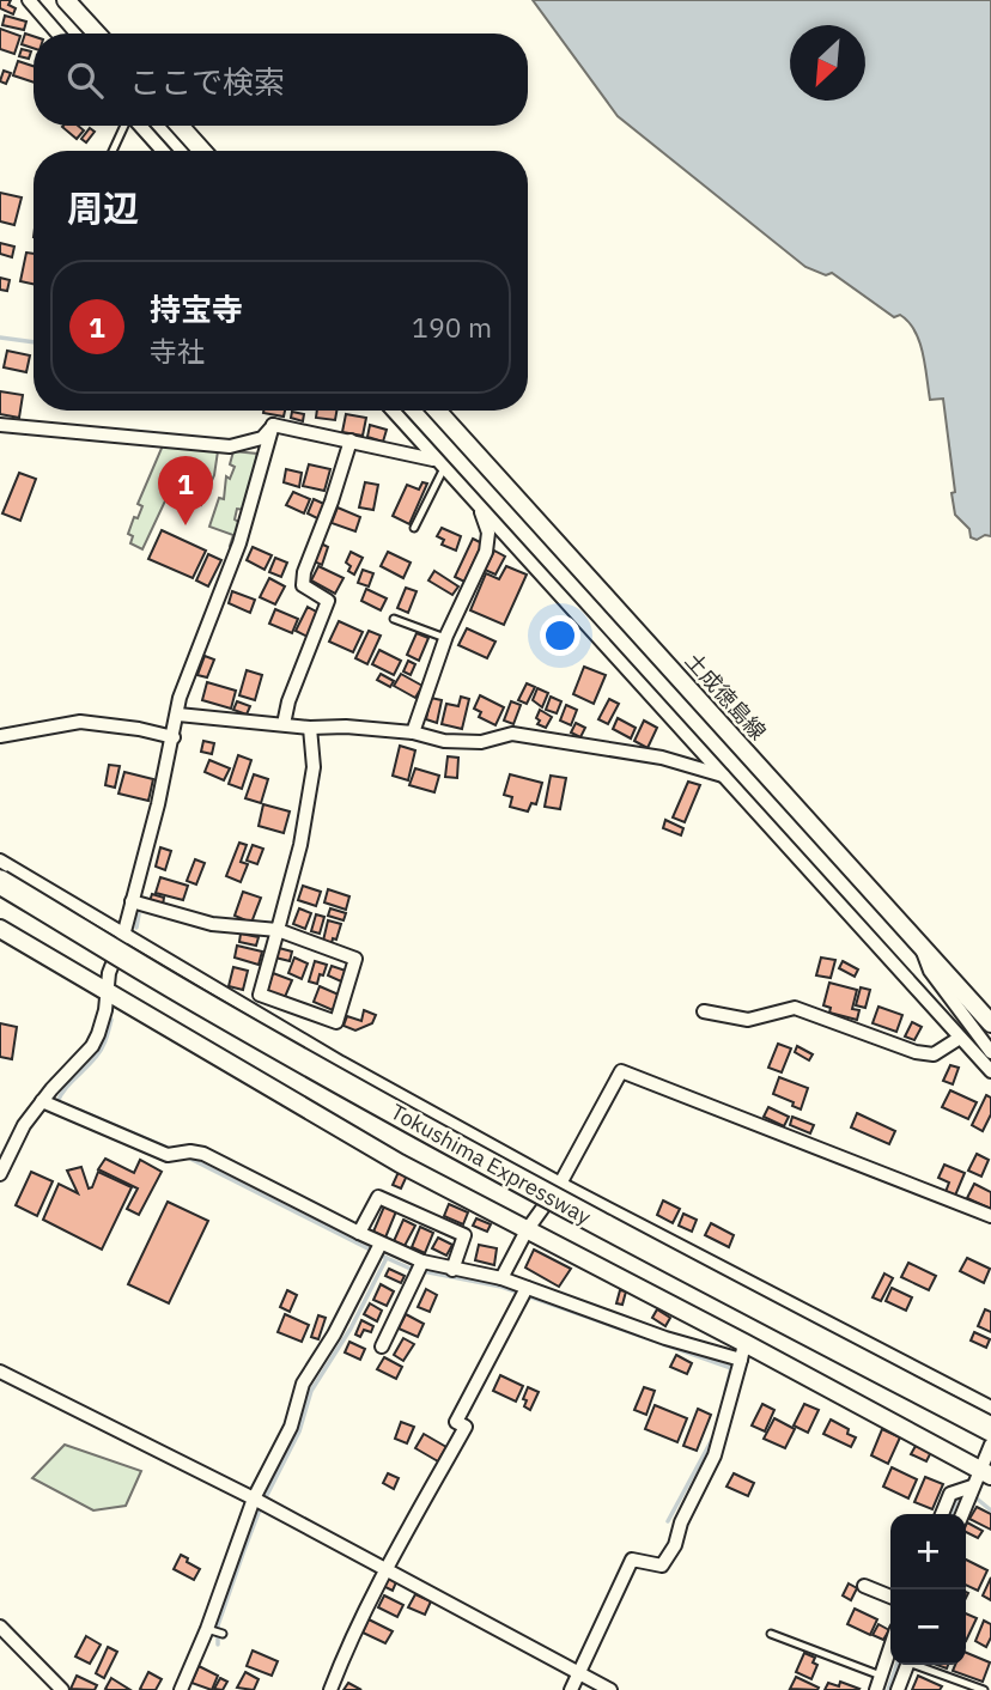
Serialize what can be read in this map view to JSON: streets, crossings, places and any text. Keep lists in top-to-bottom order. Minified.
{"streets":{"highway":["Tokushima Expressway"],"street":["土成徳島線"]},"north":"bottom left","page":{"search":"ここで検索","heading":"周辺","list":[{"mark":"1","name":"持宝寺","note":"寺社","value":"190 m"}],"pins":"1","map_buttons":["+","−"]}}
